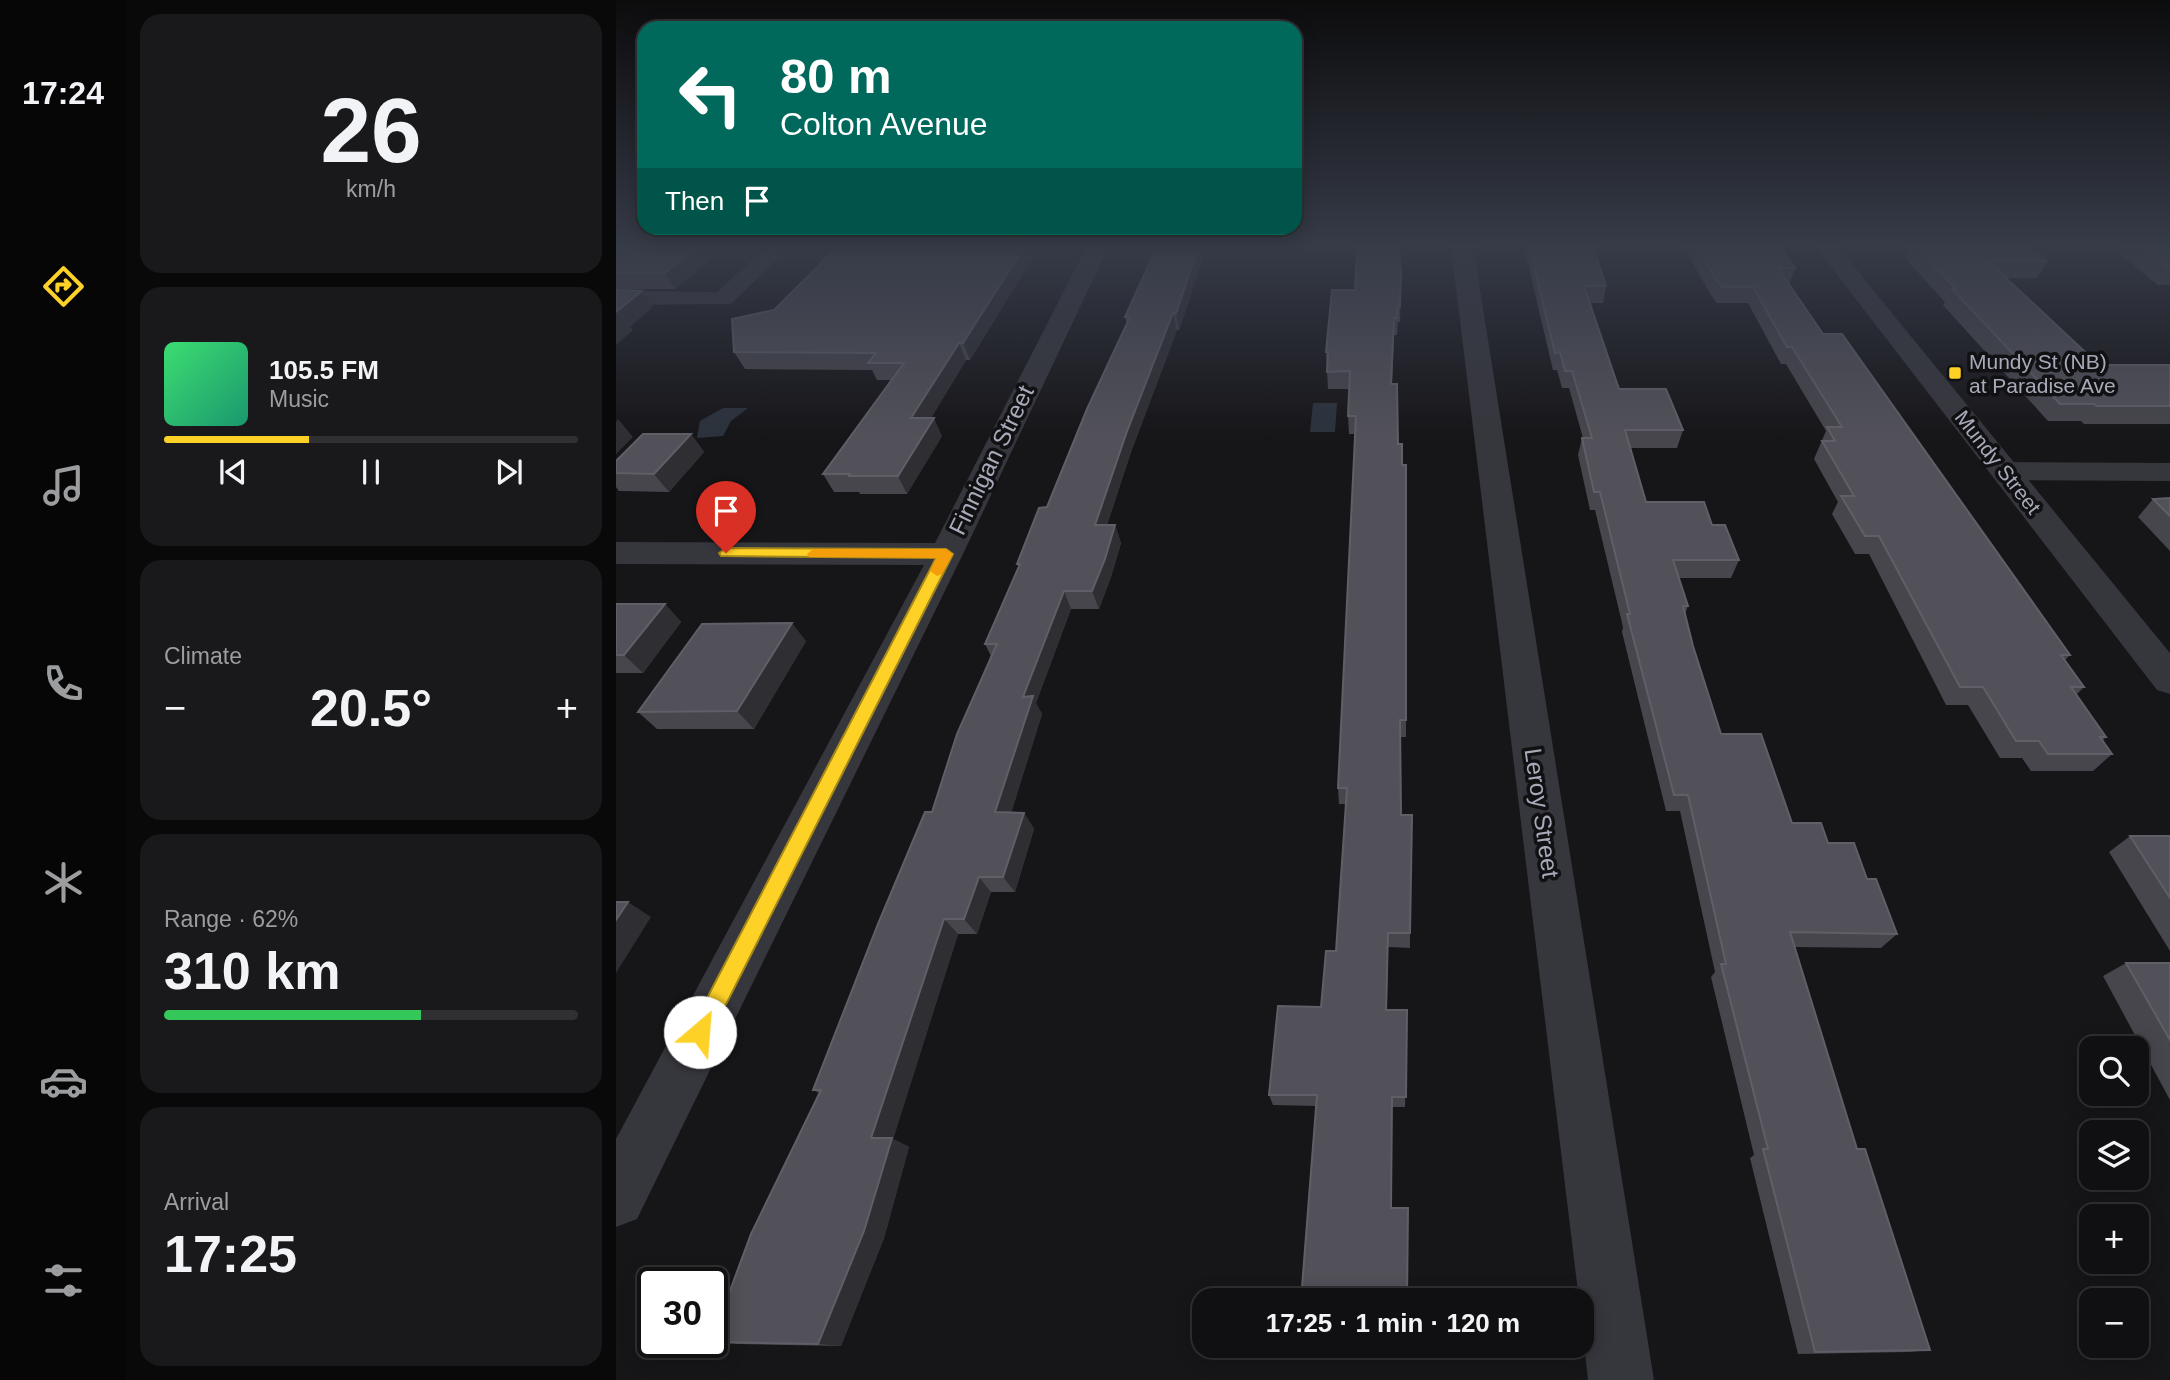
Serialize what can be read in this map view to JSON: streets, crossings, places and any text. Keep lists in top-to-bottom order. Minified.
{"streets":{"street":["Finnigan Street","Mundy Street","Leroy Street"]},"places":{"transit":["Mundy St (NB) at Paradise Ave"]},"page":{"tabs":"17:24","tile":[["26","km/h"],"Climate",["Range · 62%","310 km"],["Arrival","17:25"]],"turn":["80 m","Colton Avenue"],"then":"Then","song":["105.5 FM","Music"],"heat":["−","20.5°","+"],"map_buttons":["+","−"],"limit":"30","trip":"17:25 · 1 min · 120 m"}}
